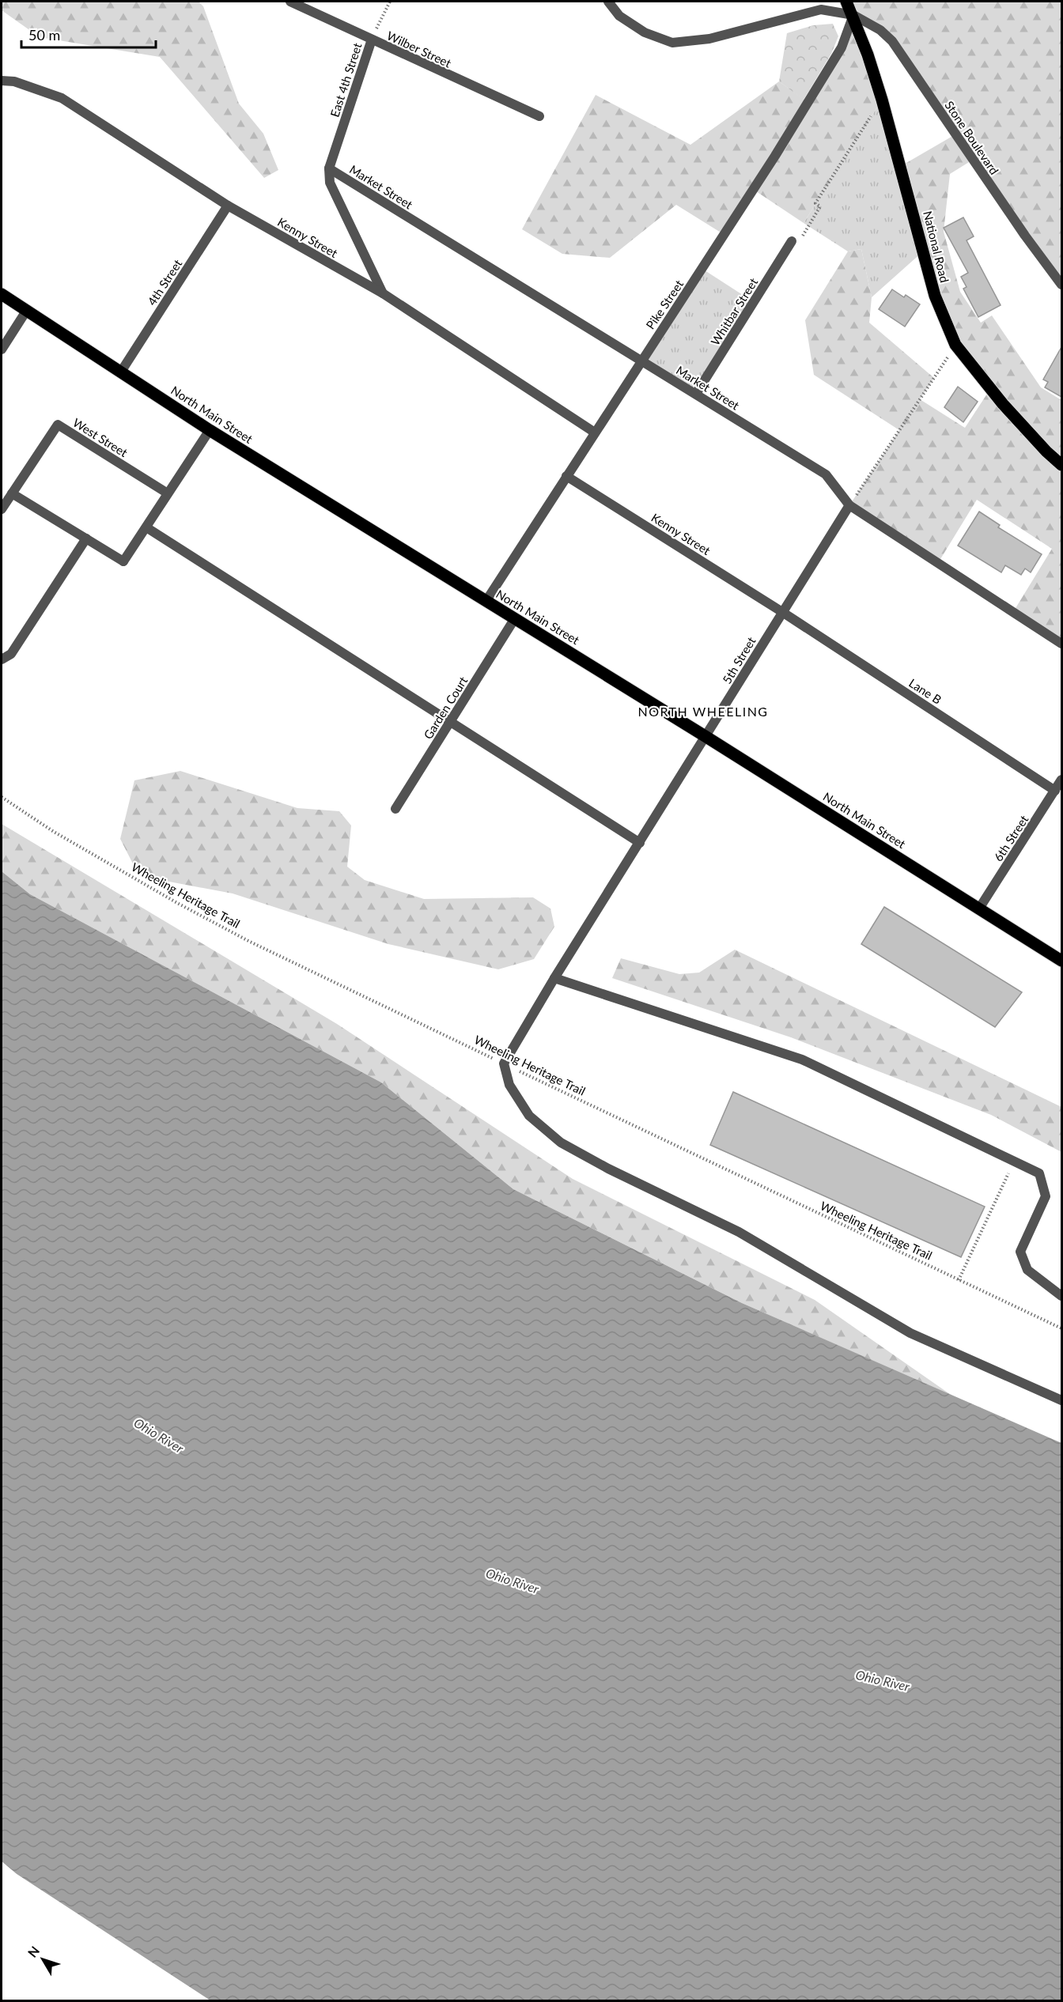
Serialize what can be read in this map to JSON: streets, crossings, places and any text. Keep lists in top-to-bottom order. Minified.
{"streets":{"main road":["National Road","North Main Street"],"street":["Wilber Street","East 4th Street","Stone Boulevard","Market Street","Kenny Street","4th Street","Pike Street","Whitbar Street","West Street","5th Street","Lane B","Garden Court","6th Street"],"path":["Wheeling Heritage Trail"]},"crossings":[["Wilber Street","East 4th Street"],["East 4th Street","Market Street"],["Stone Boulevard","National Road"],["Stone Boulevard","Pike Street"],["Market Street","Pike Street"],["Market Street","Whitbar Street"],["Market Street","5th Street"],["Kenny Street","4th Street"],["Kenny Street","Pike Street"],["Kenny Street","5th Street"],["Kenny Street","Lane B"],["National Road","Pike Street"],["4th Street","North Main Street"],["Pike Street","North Main Street"],["North Main Street","5th Street"],["North Main Street","Garden Court"],["North Main Street","6th Street"],["5th Street","Lane B"],["5th Street","Wheeling Heritage Trail"],["Lane B","6th Street"]],"districts":["NORTH WHEELING"],"water":["Ohio River"],"scale_bar":"50 m","north":"top left"}
